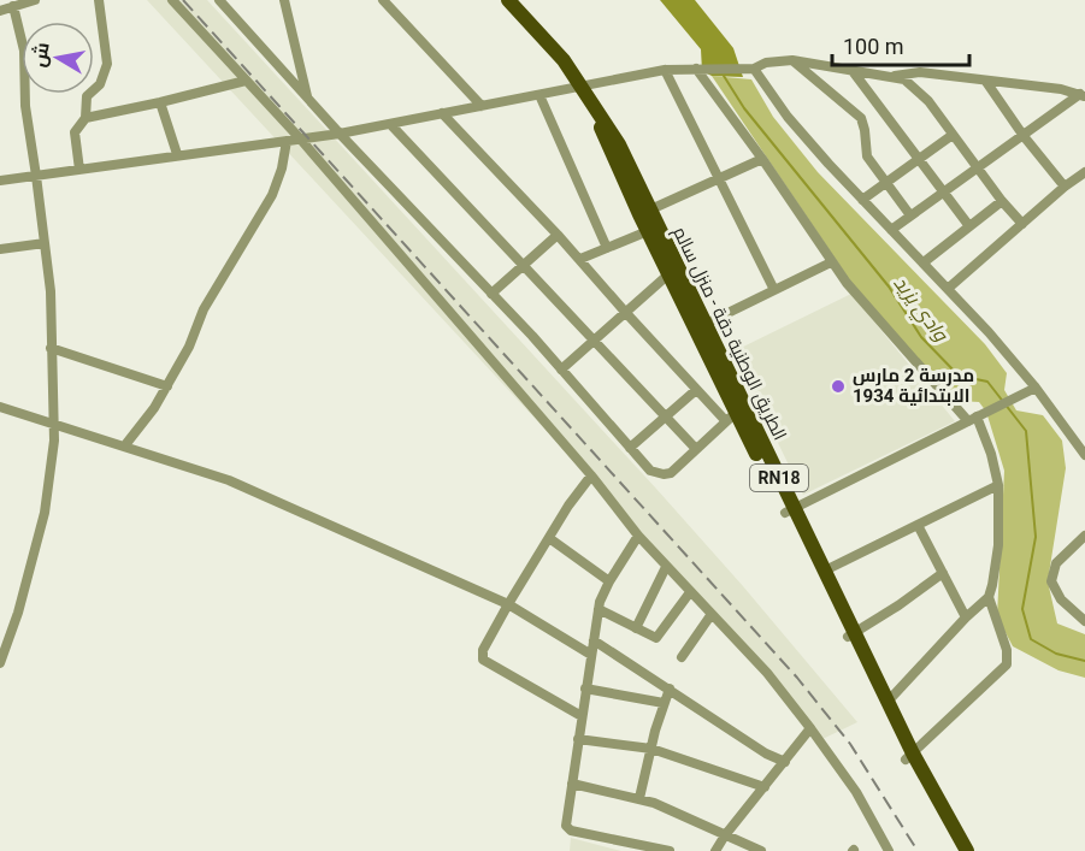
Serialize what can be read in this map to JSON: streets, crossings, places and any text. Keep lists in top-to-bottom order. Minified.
{"streets":{"main road":["الطريق الوطنية دقة - منزل سالم","RN18"]},"water":["وادي يزيد"],"places":["مدرسة 2 مارس 1934 الابتدائية"],"scale_bar":"100 m","north":"left"}
